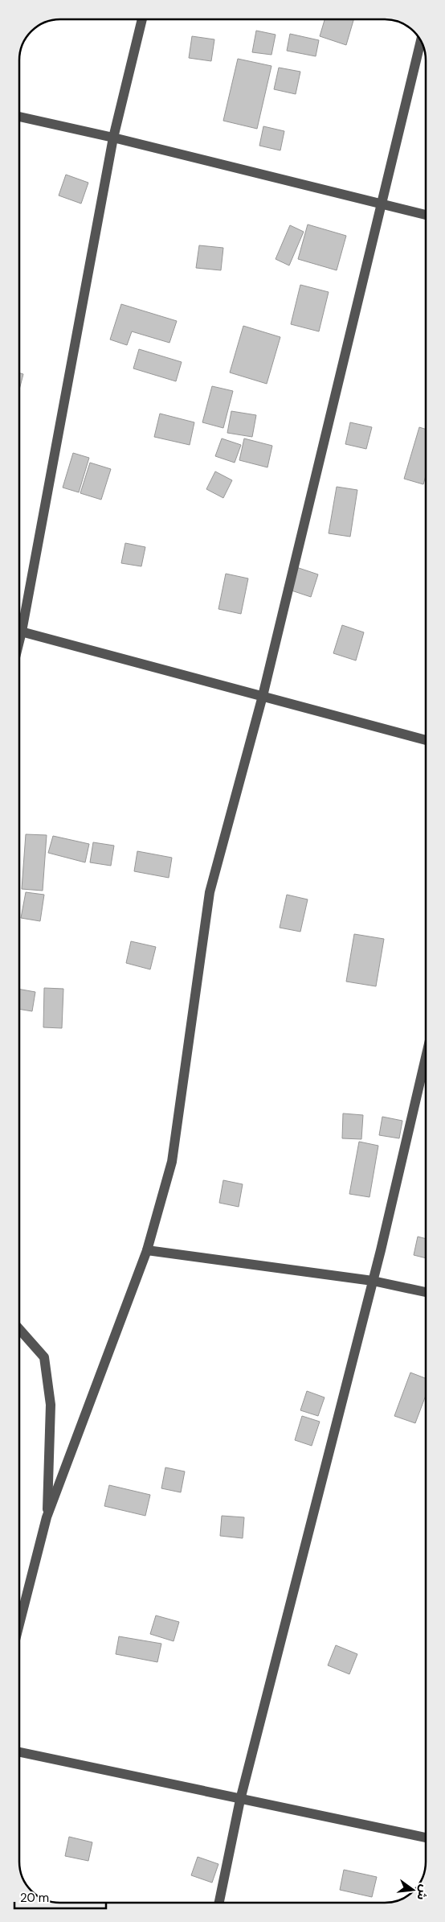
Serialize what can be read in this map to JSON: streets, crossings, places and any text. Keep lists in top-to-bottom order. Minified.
{"scale_bar":"20 m","north":"right"}
